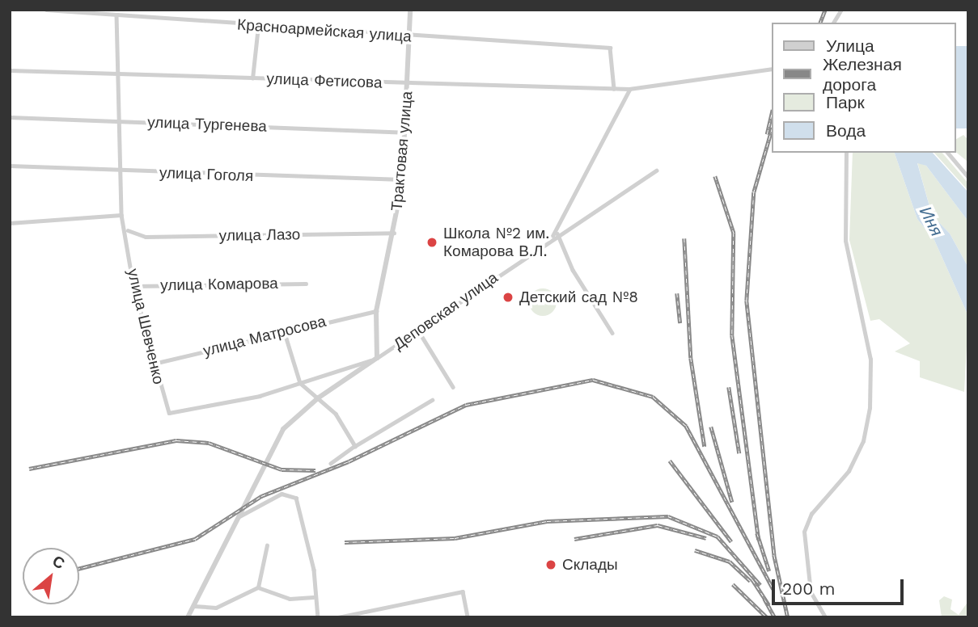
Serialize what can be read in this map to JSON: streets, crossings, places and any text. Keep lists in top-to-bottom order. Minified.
{"streets":{"street":["Красноармейская улица","улица Фетисова","улица Тургенева","Трактовая улица","улица Гоголя","улица Лазо","улица Комарова","Деповская улица","улица Шевченко","улица Матросова"]},"crossings":[["Красноармейская улица","улица Фетисова"],["Красноармейская улица","Трактовая улица"],["улица Фетисова","Трактовая улица"],["улица Тургенева","Трактовая улица"],["Трактовая улица","улица Гоголя"],["Трактовая улица","улица Лазо"],["Трактовая улица","Деповская улица"],["Трактовая улица","улица Матросова"],["улица Лазо","улица Шевченко"],["улица Комарова","улица Шевченко"],["Деповская улица","улица Шевченко"],["улица Шевченко","улица Матросова"]],"water":["Иня"],"places":["Школа №2 им. Комарова В.Л.","Детский сад №8","Склады"],"legend":["Улица","Железная дорога","Парк","Вода"],"scale_bar":"200 m","north":"top right"}
